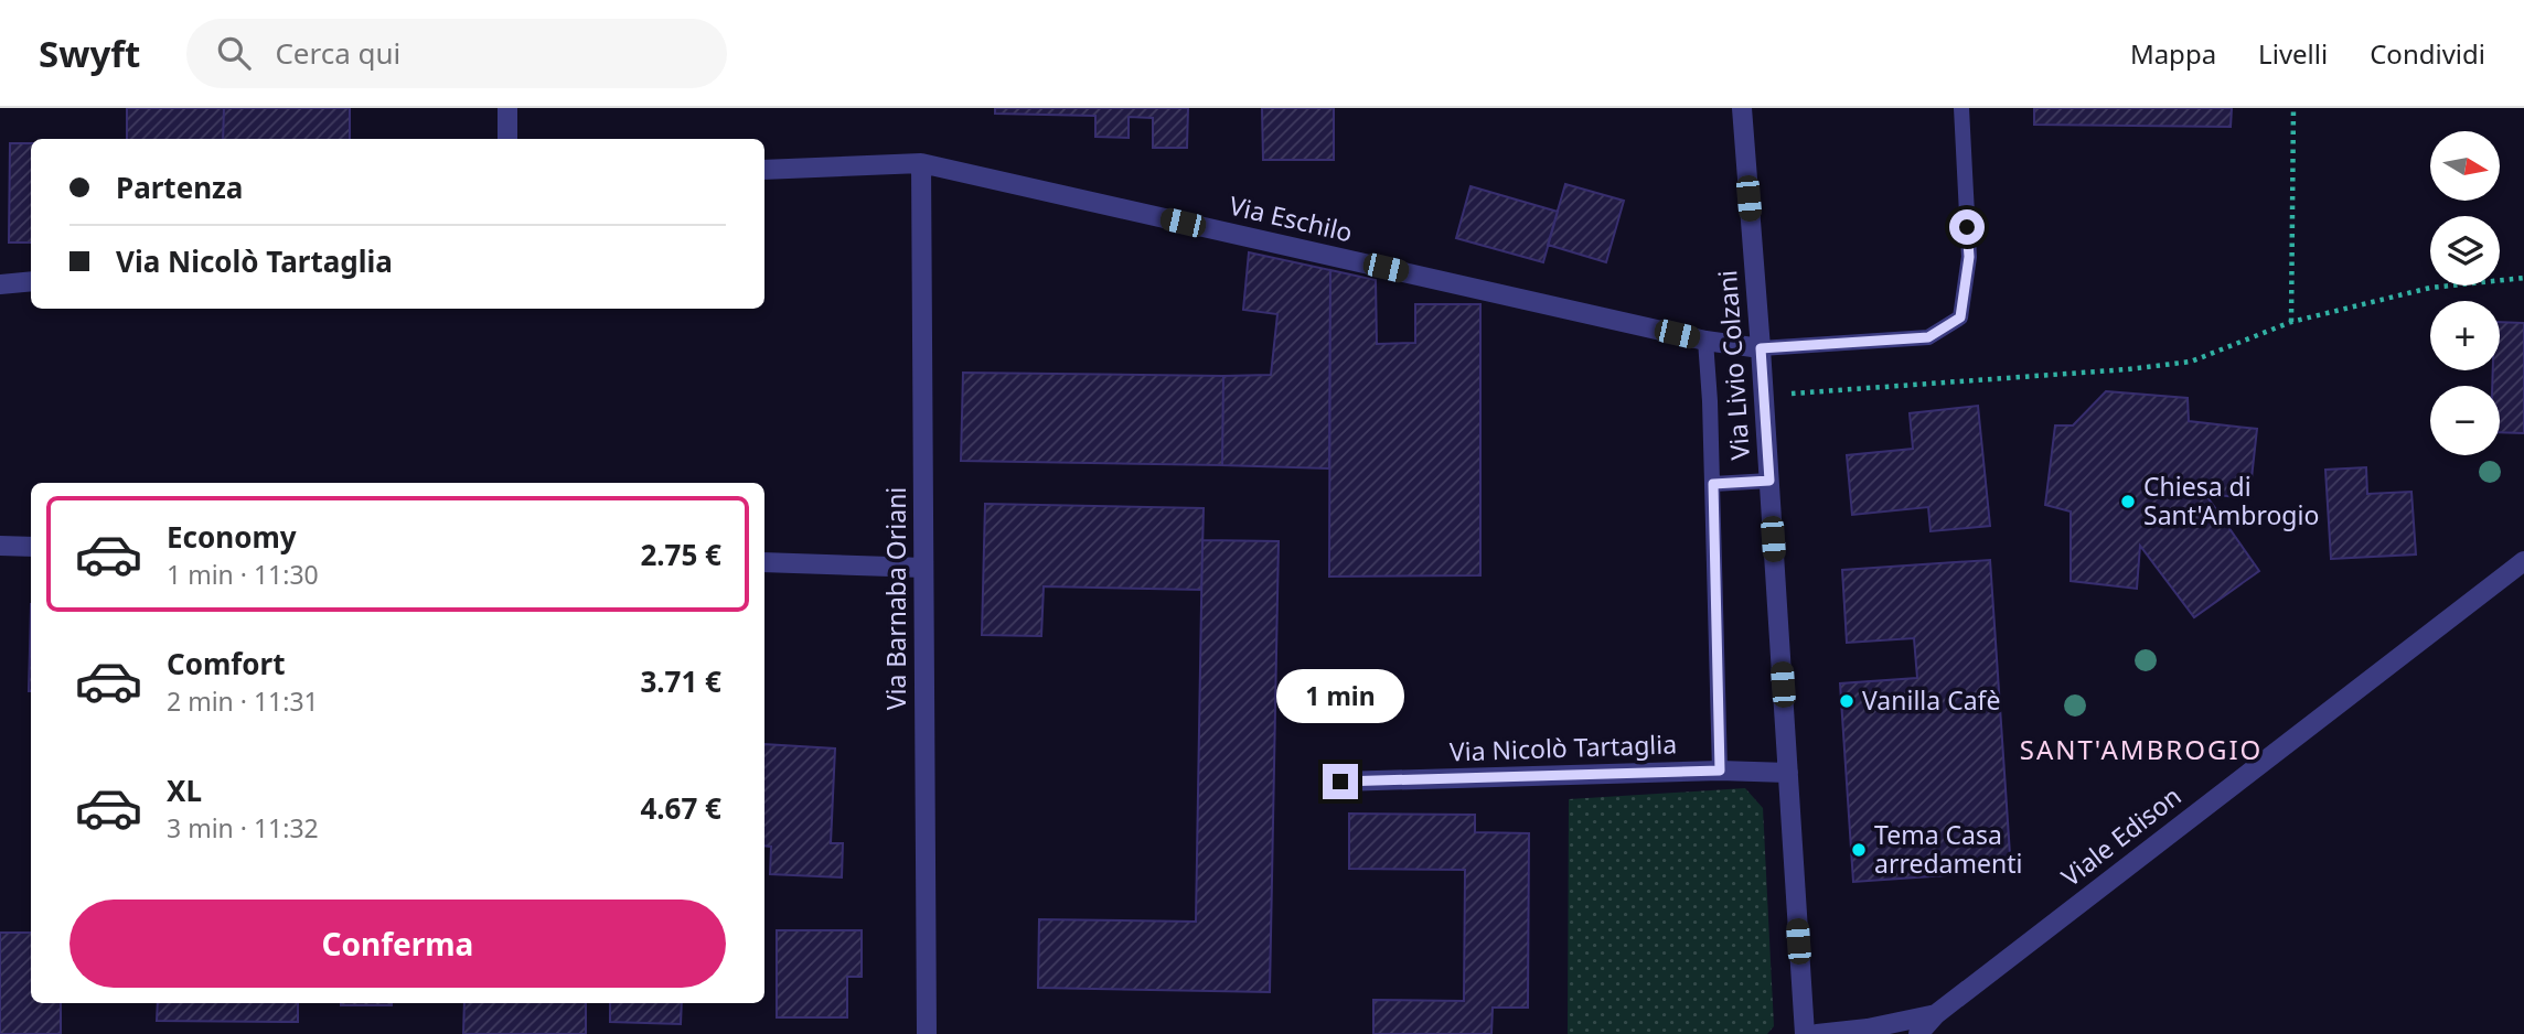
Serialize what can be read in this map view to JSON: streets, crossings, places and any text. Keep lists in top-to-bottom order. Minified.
{"streets":{"street":["Via Eschilo","Via Livio Colzani","Via Barnaba Oriani","Via Nicolò Tartaglia","Viale Edison"]},"crossings":[["Via Eschilo","Via Livio Colzani"],["Via Eschilo","Via Barnaba Oriani"],["Via Livio Colzani","Via Nicolò Tartaglia"]],"districts":["SANT'AMBROGIO"],"places":["Chiesa di Sant'Ambrogio","Vanilla Cafè","Tema Casa arredamenti"],"north":"right","page":{"header":"Swyft","search":"Cerca qui","nav":["Mappa","Livelli","Condividi"],"map_buttons":["+","−"],"banner":["Partenza","Via Nicolò Tartaglia"],"list":[{"name":"Economy","note":"1 min · 11:30","value":"2.75 €"},{"name":"Comfort","note":"2 min · 11:31","value":"3.71 €"},{"name":"XL","note":"3 min · 11:32","value":"4.67 €"}],"bubble":"1 min","buttons":"Conferma"}}
